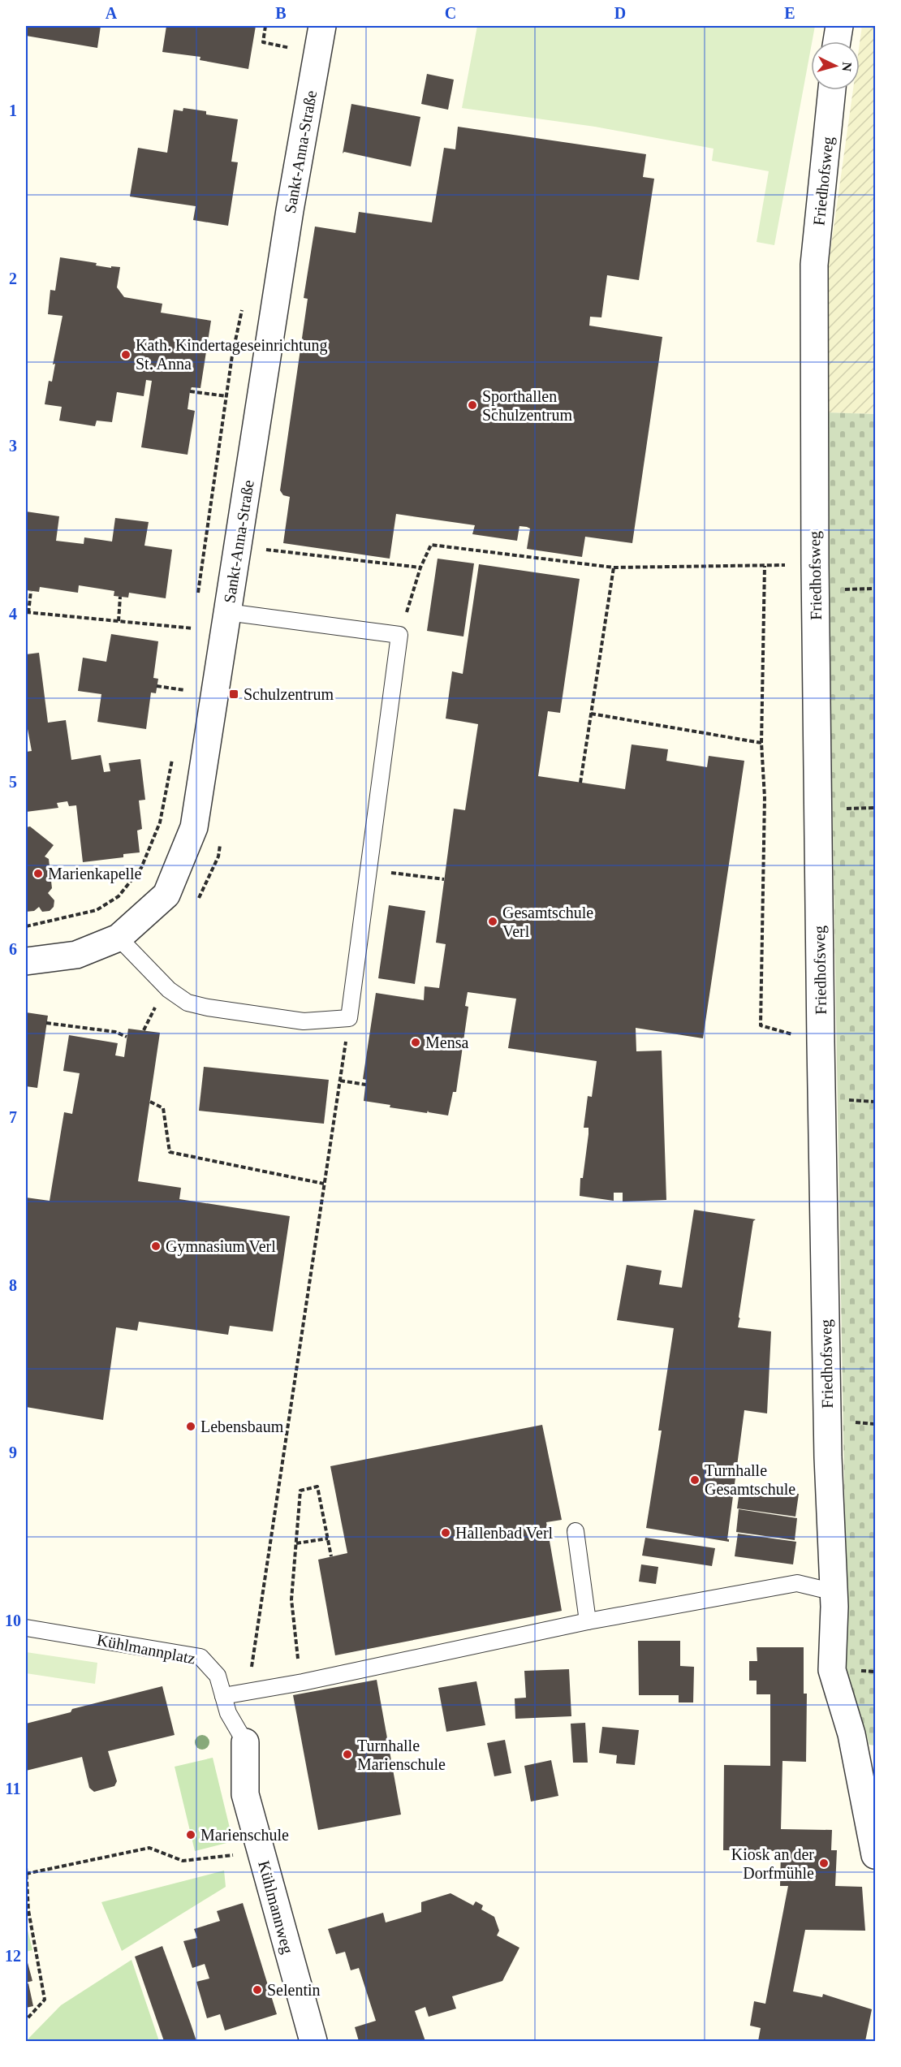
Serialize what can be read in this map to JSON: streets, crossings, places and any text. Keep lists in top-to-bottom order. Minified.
{"streets":{"street":["Sankt-Anna-Straße","Friedhofsweg","Kühlmannweg"],"lane":["Kühlmannplatz"]},"crossings":[["Kühlmannplatz","Kühlmannweg"]],"places":{"other":["Kath. Kindertageseinrichtung St. Anna","Sporthallen Schulzentrum","Marienkapelle","Gesamtschule Verl","Mensa","Gymnasium Verl","Lebensbaum","Turnhalle Gesamtschule","Hallenbad Verl","Turnhalle Marienschule","Marienschule","Kiosk an der Dorfmühle","Selentin"],"transit":["Schulzentrum"]},"north":"right","grid":{"columns":["A","B","C","D","E"],"rows":["1","2","3","4","5","6","7","8","9","10","11","12"]}}
